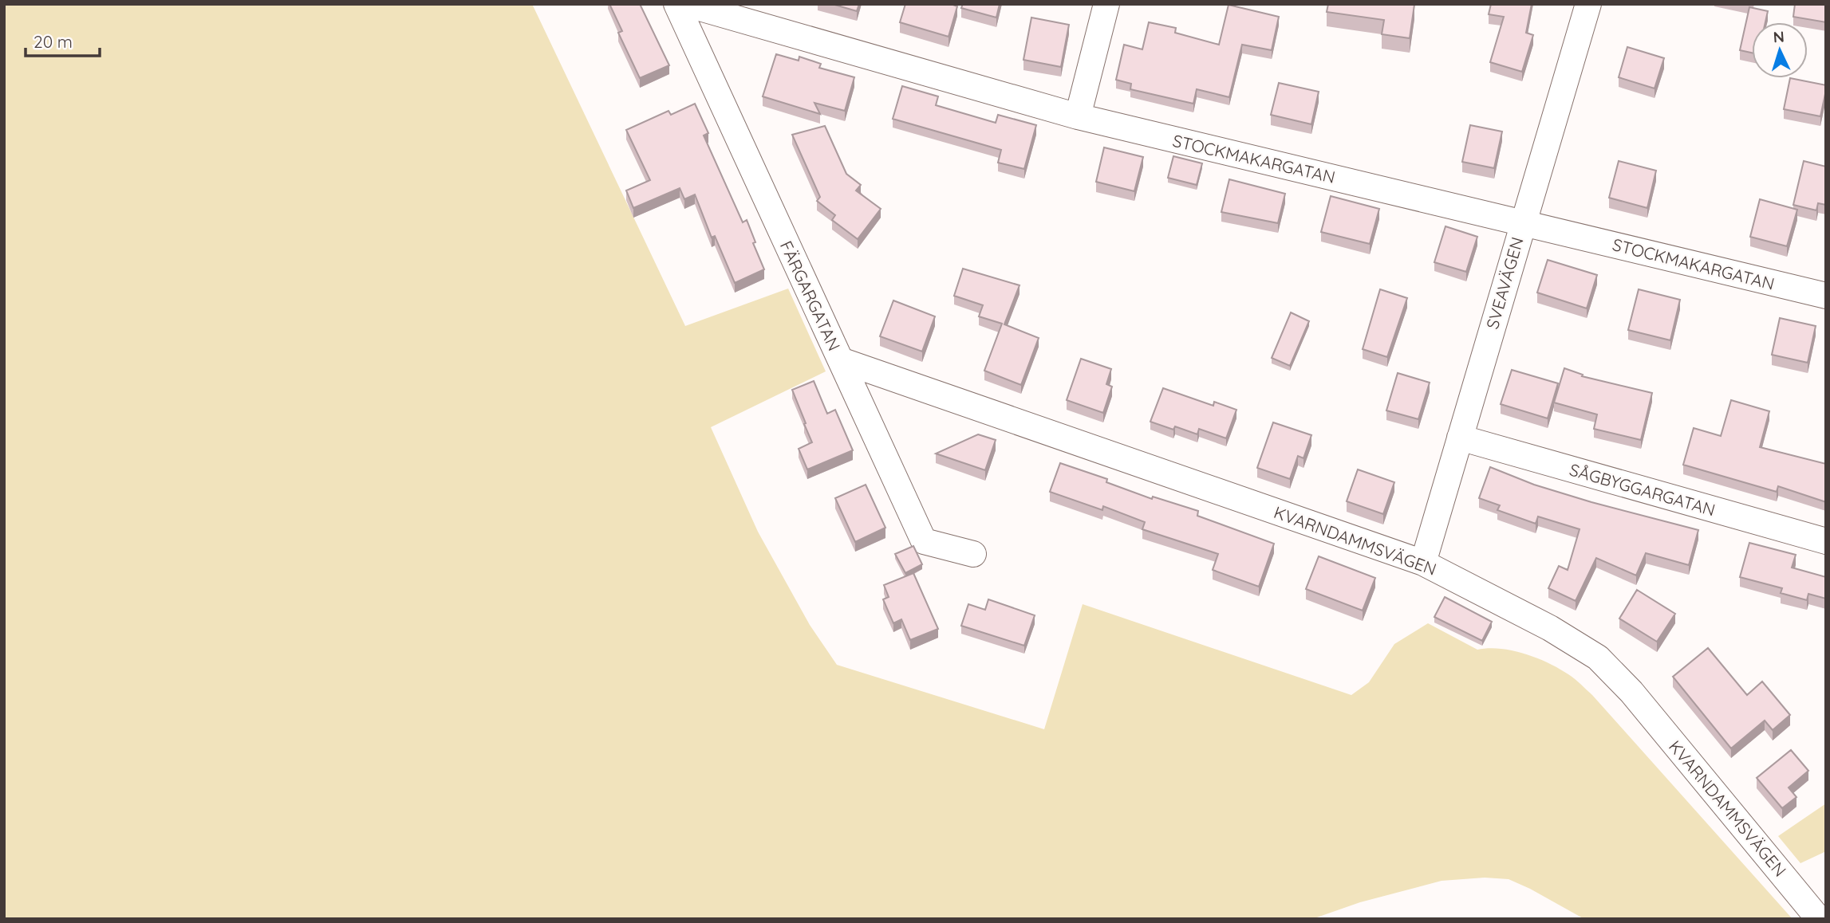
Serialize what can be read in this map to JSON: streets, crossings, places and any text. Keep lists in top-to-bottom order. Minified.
{"streets":{"street":["STOCKMAKARGATAN","SVEAVÄGEN","FÄRGARGATAN","SÅGBYGGARGATAN","KVARNDAMMSVÄGEN"]},"crossings":[["STOCKMAKARGATAN","SVEAVÄGEN"],["SVEAVÄGEN","SÅGBYGGARGATAN"],["SVEAVÄGEN","KVARNDAMMSVÄGEN"],["FÄRGARGATAN","KVARNDAMMSVÄGEN"]],"scale_bar":"20 m","north":"top"}
